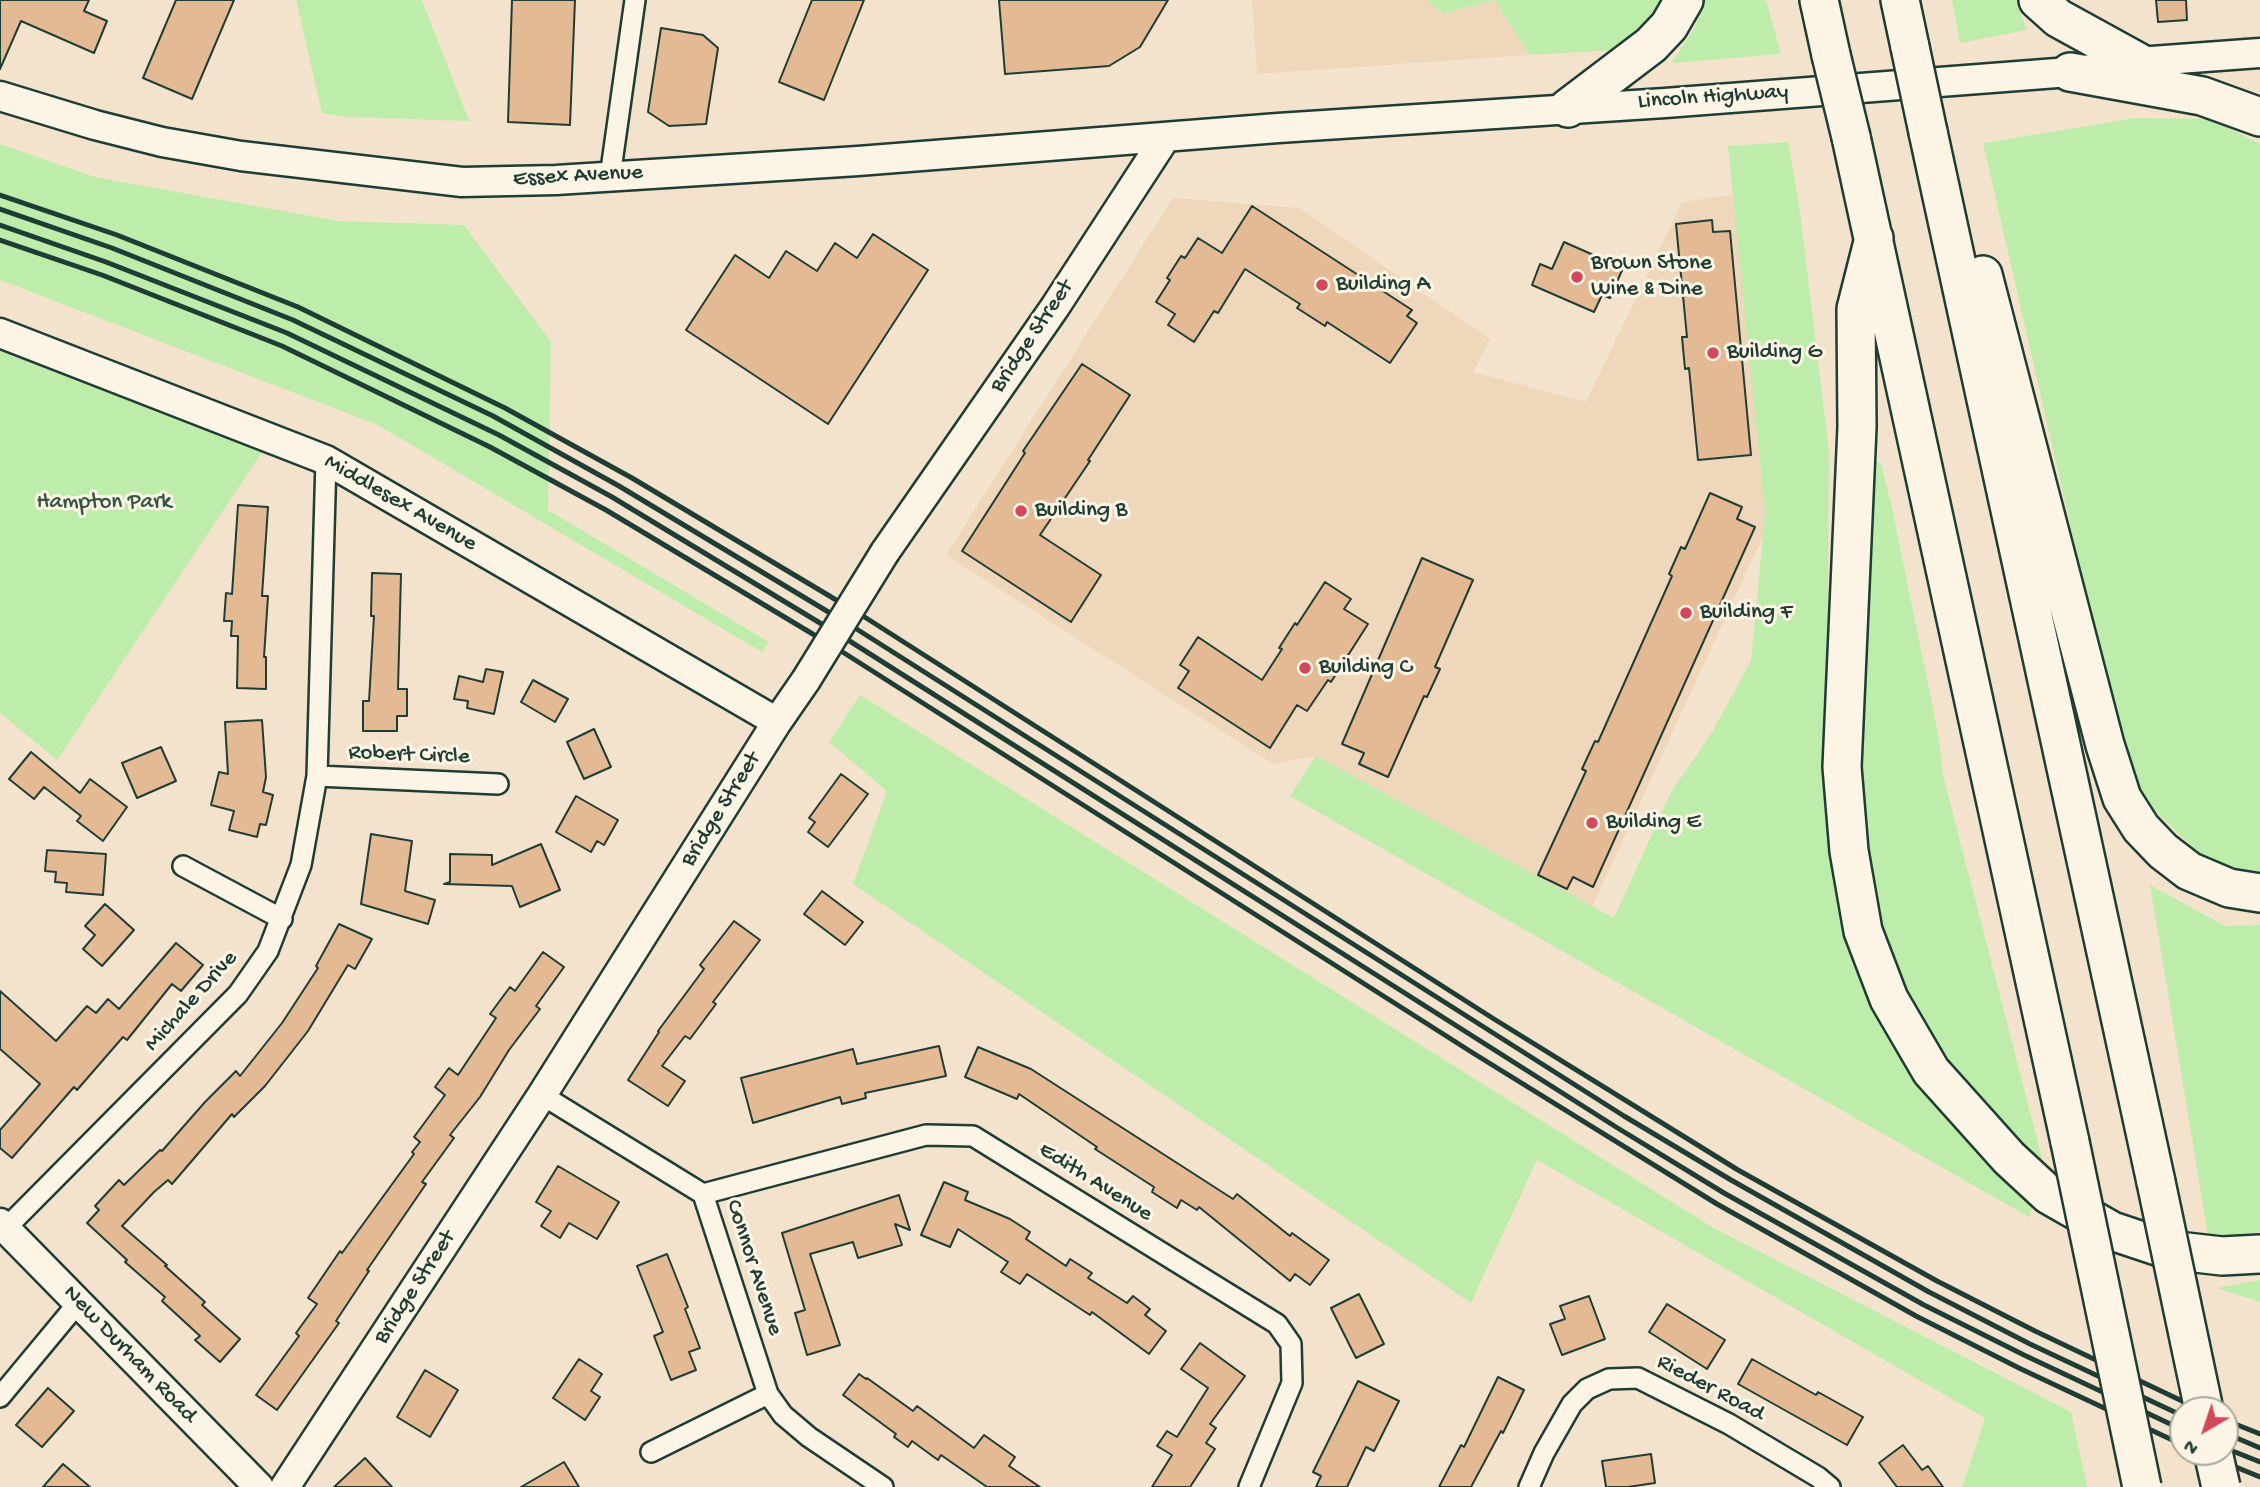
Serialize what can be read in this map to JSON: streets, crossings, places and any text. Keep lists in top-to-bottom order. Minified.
{"streets":{"street":["Lincoln Highway","Essex Avenue","Bridge Street","Middlesex Avenue","Robert Circle","Michale Drive","Edith Avenue","Connor Avenue","New Durham Road","Rieder Road"]},"crossings":[["Lincoln Highway","Essex Avenue"],["Lincoln Highway","Bridge Street"],["Essex Avenue","Bridge Street"],["Bridge Street","Middlesex Avenue"],["Bridge Street","Connor Avenue"],["Middlesex Avenue","Michale Drive"],["Robert Circle","Michale Drive"],["Michale Drive","New Durham Road"],["Edith Avenue","Connor Avenue"]],"parks":["Hampton Park"],"places":["Brown Stone Wine & Dine","Building A","Building G","Building B","Building F","Building C","Building E"],"north":"bottom left"}
